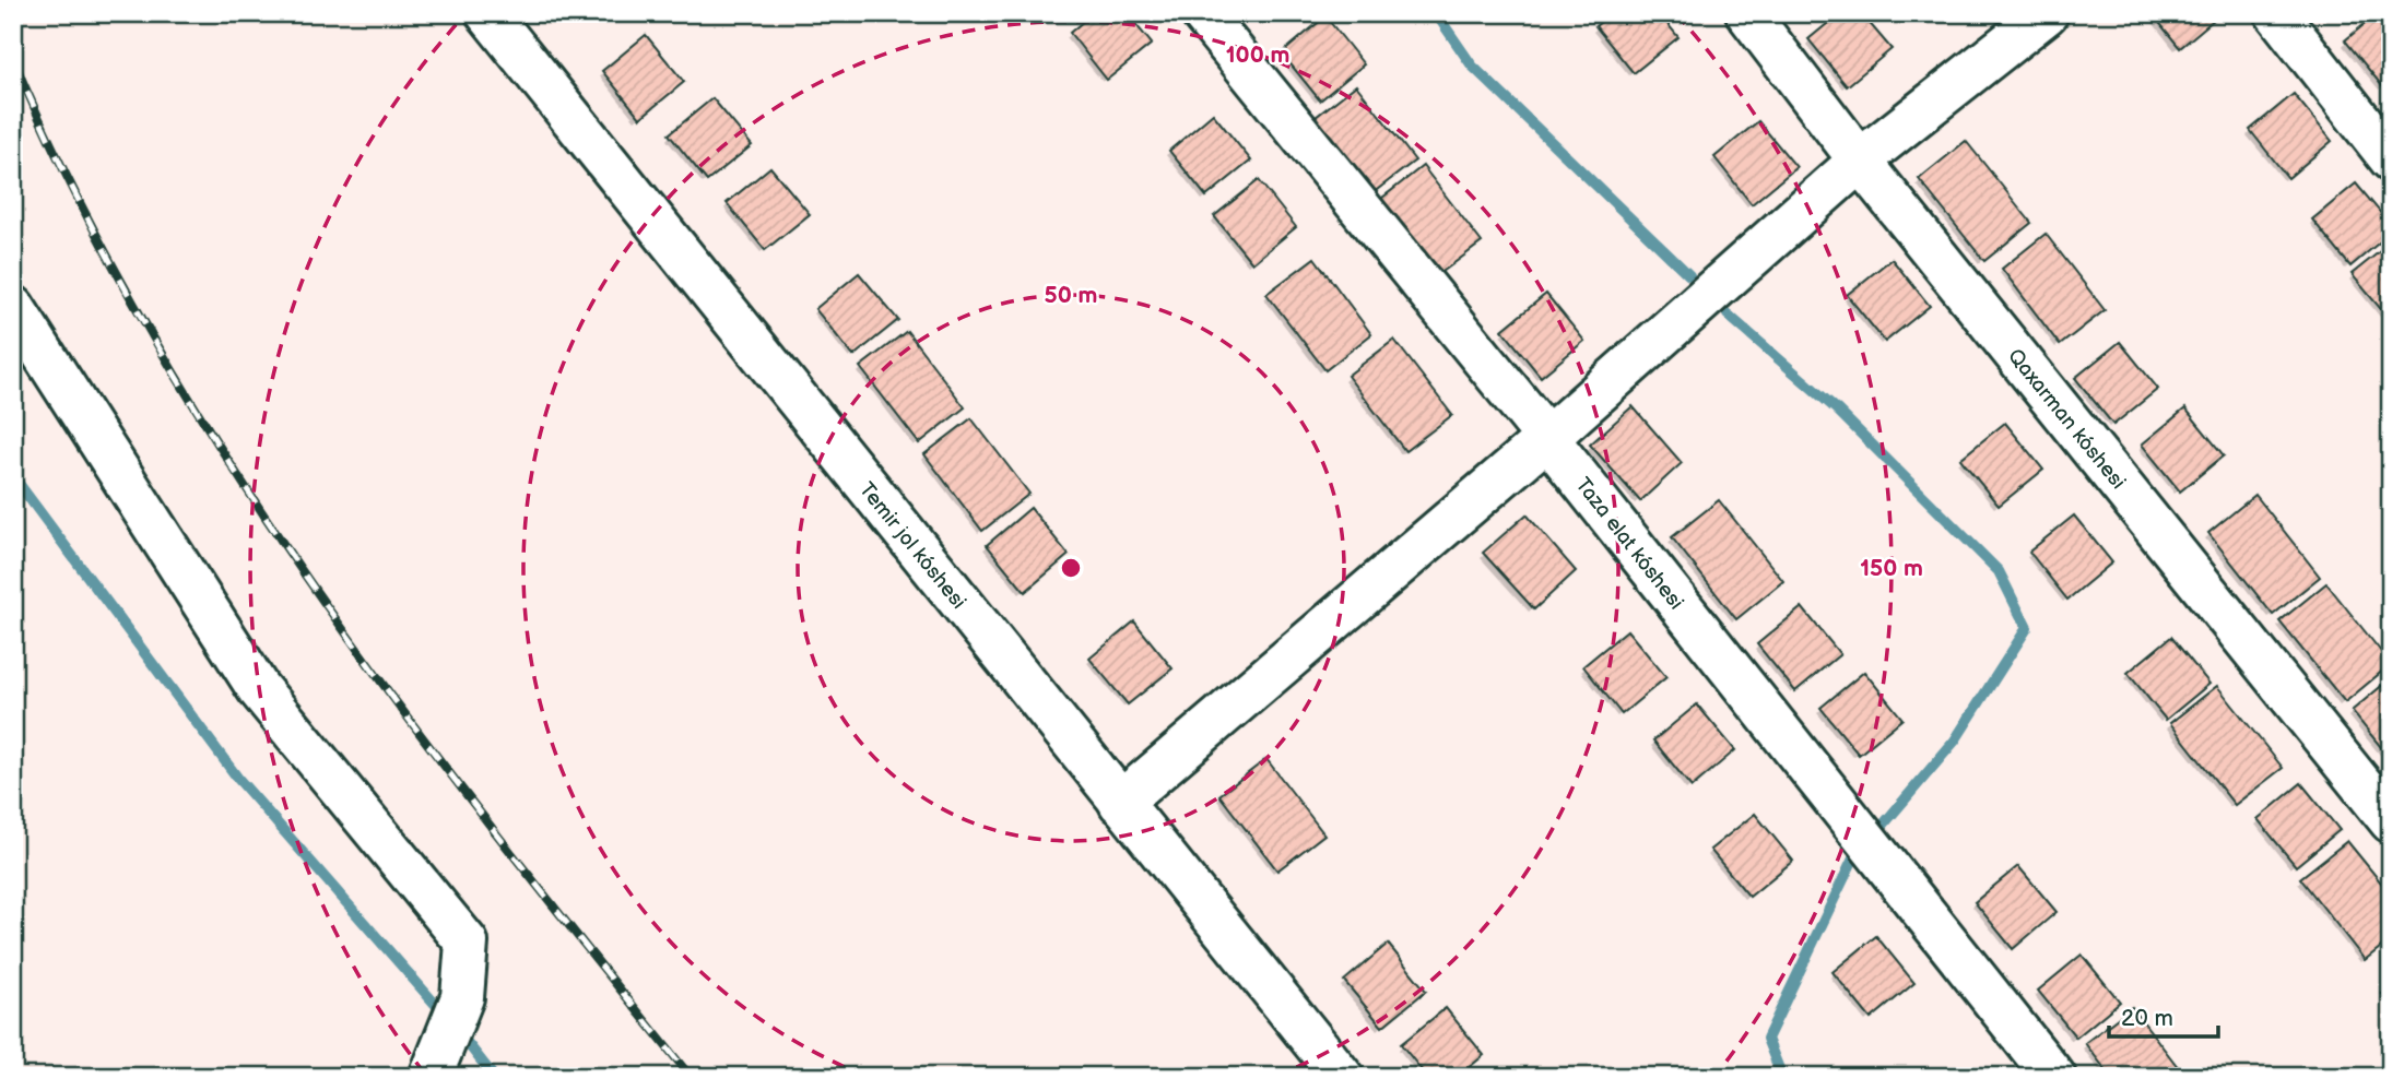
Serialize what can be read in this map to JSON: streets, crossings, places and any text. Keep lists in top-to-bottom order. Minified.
{"streets":{"street":["Qaxarman kóshesi","Taza elat kóshesi","Temir jol kóshesi"]},"scale_bar":"20 m","rings":["100 m","50 m","150 m"]}
